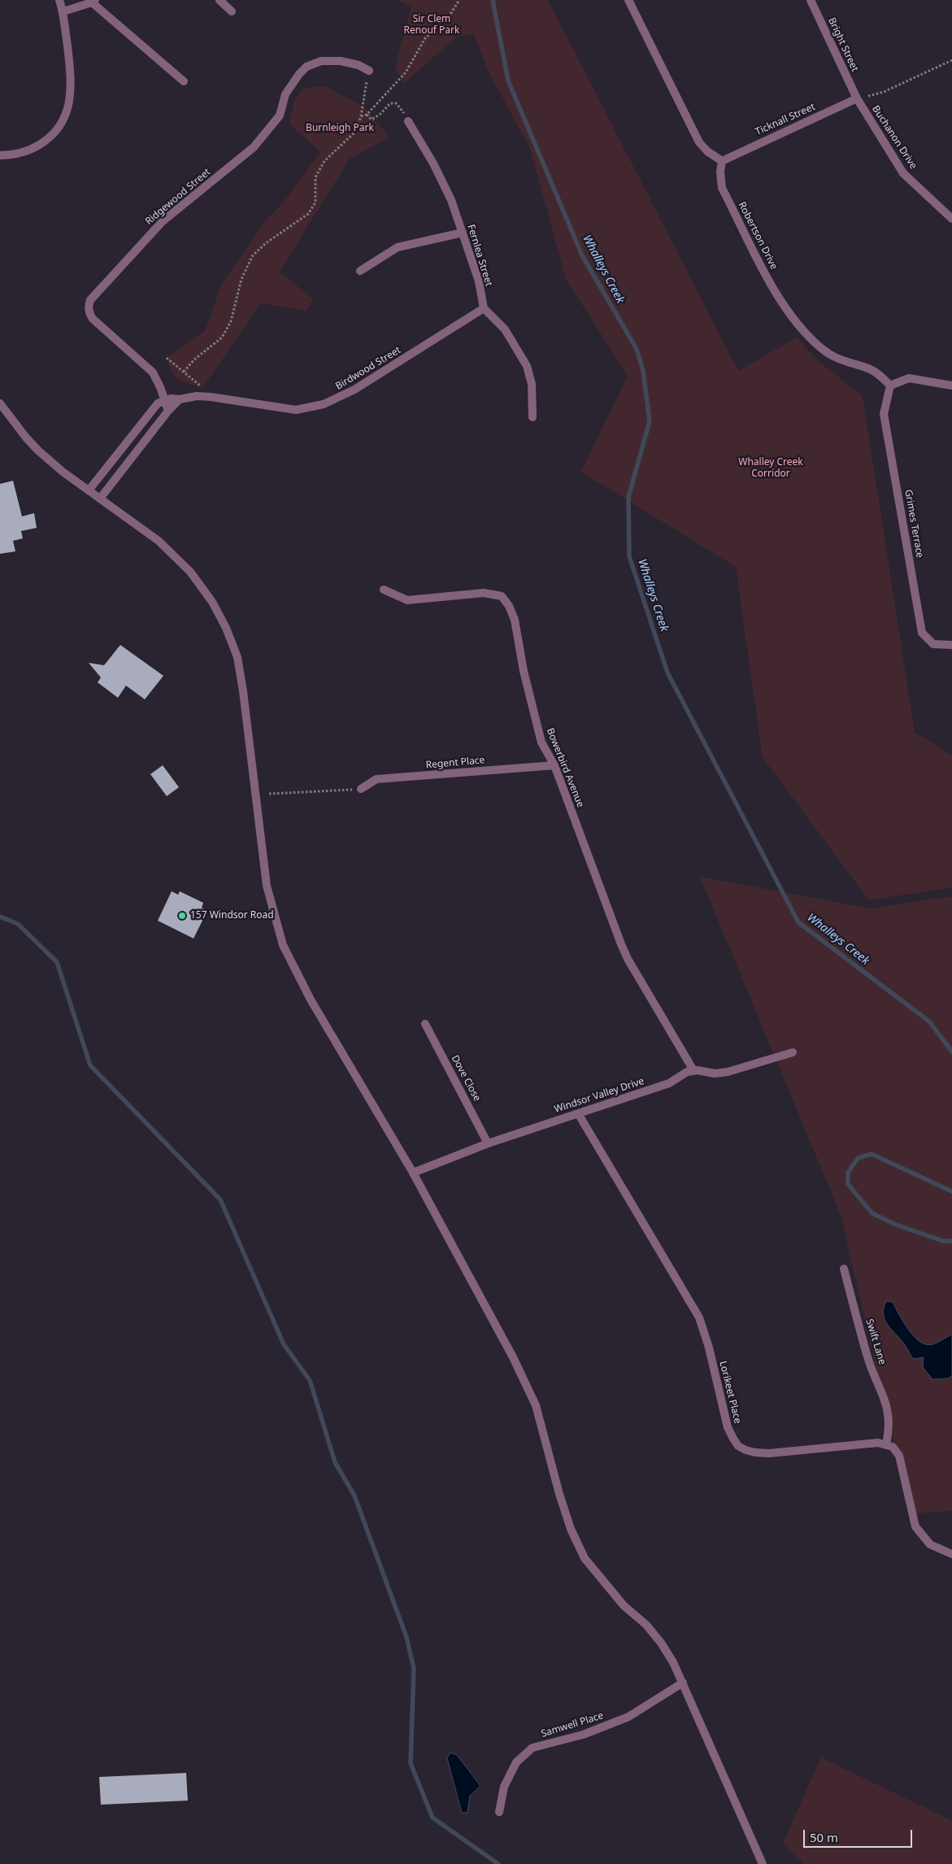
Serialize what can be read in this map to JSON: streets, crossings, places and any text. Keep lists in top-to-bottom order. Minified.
{"streets":{"street":["Bright Street","Ticknall Street","Buchanon Drive","Ridgewood Street","Robertson Drive","Fernlea Street","Birdwood Street","Grimes Terrace","Regent Place","Bowerbird Avenue","Dove Close","Windsor Valley Drive","Swift Lane","Lorikeet Place","Samwell Place"]},"crossings":[["Bright Street","Ticknall Street"],["Bright Street","Buchanon Drive"],["Ticknall Street","Buchanon Drive"],["Ticknall Street","Robertson Drive"],["Ridgewood Street","Birdwood Street"],["Robertson Drive","Grimes Terrace"],["Fernlea Street","Birdwood Street"],["Regent Place","Bowerbird Avenue"],["Bowerbird Avenue","Windsor Valley Drive"],["Dove Close","Windsor Valley Drive"],["Windsor Valley Drive","Lorikeet Place"],["Swift Lane","Lorikeet Place"]],"water":["Whalleys Creek"],"parks":["Sir Clem Renouf Park","Burnleigh Park","Whalley Creek Corridor"],"places":["157 Windsor Road"],"scale_bar":"50 m"}
